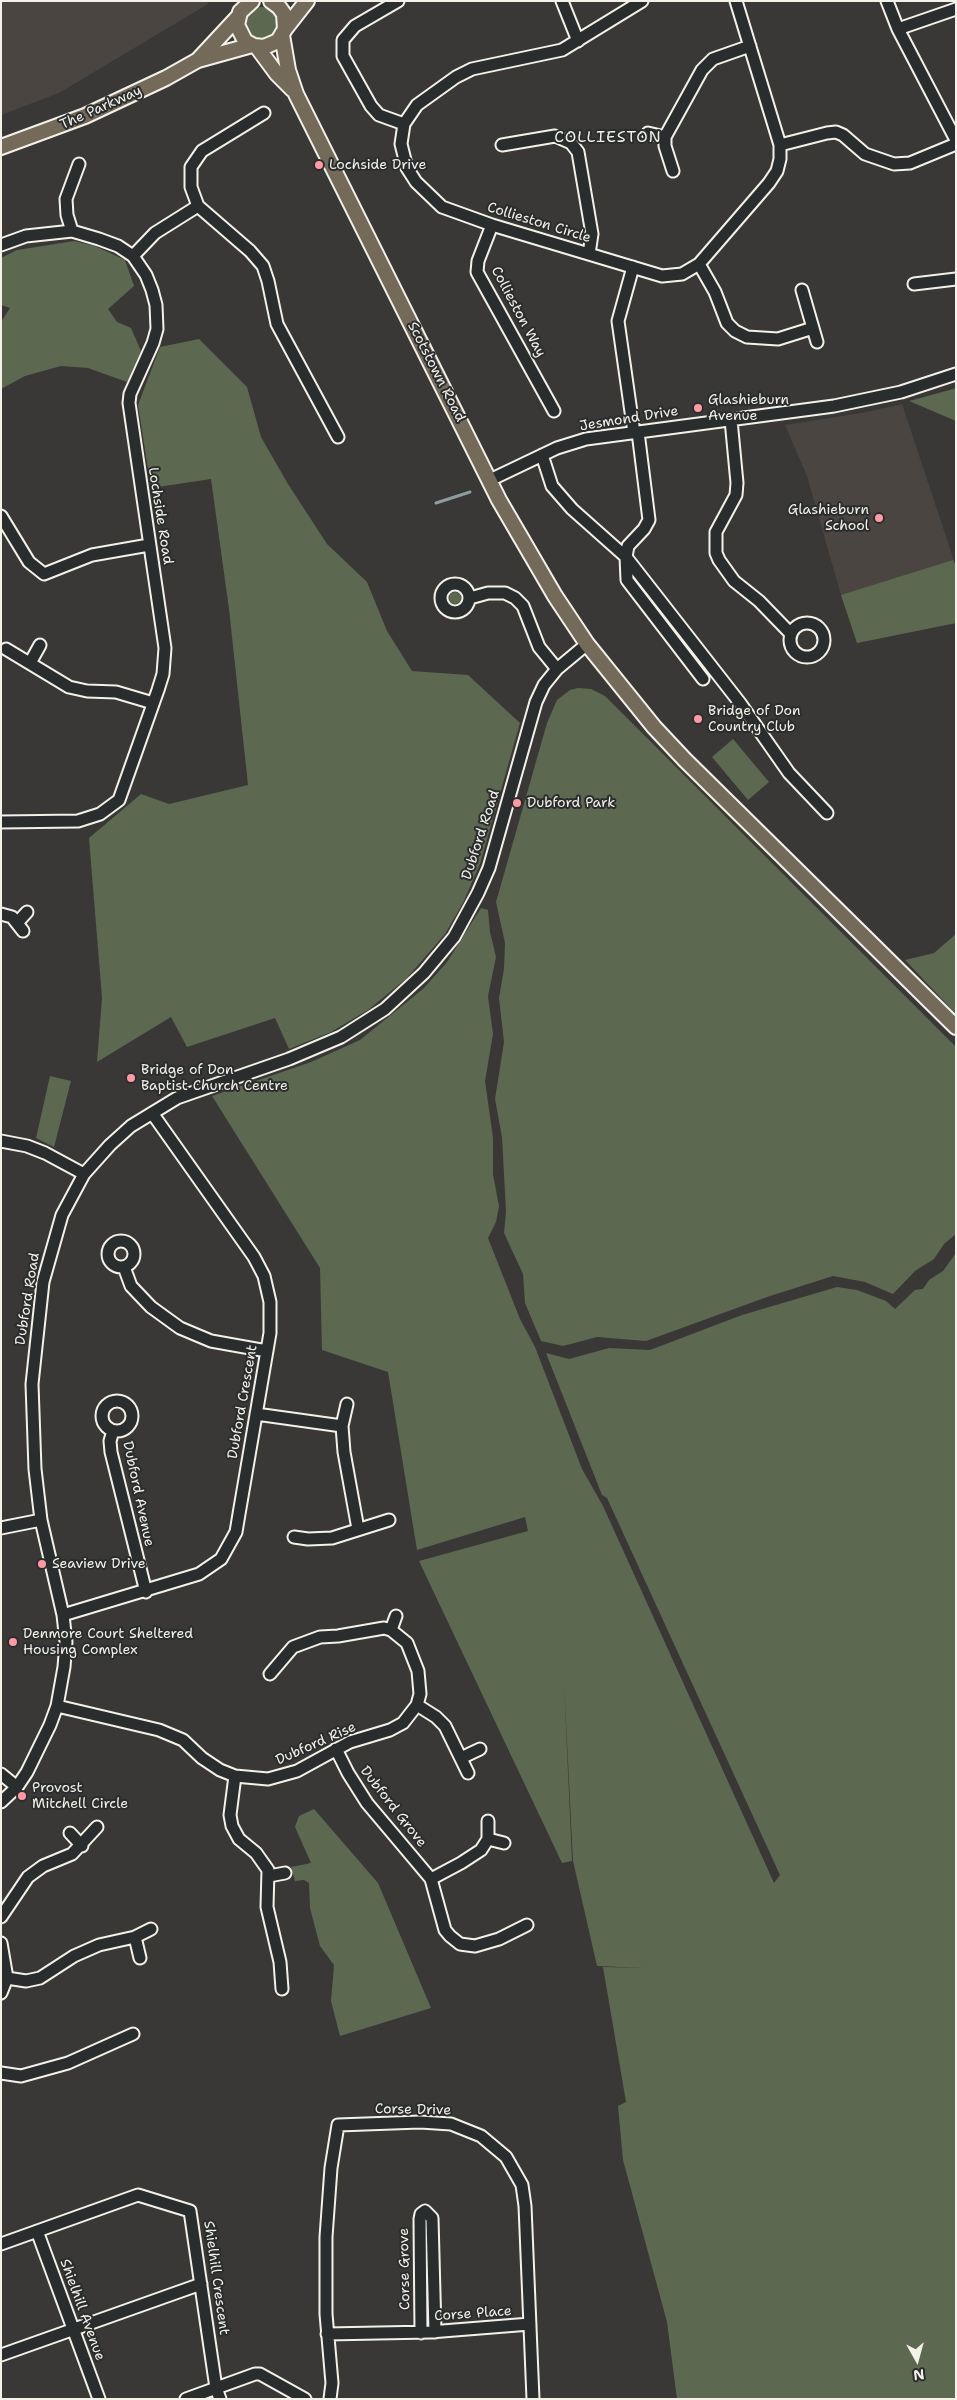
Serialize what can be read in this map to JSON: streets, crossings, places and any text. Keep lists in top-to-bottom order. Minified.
{"streets":{"main road":["The Parkway","Scotstown Road"],"street":["Collieston Circle","Collieston Way","Jesmond Drive","Lochside Road","Dubford Road","Dubford Crescent","Dubford Avenue","Dubford Rise","Dubford Grove","Corse Drive","Corse Grove","Shielhill Crescent","Shielhill Avenue","Corse Place"]},"crossings":[["Collieston Circle","Collieston Way"],["Scotstown Road","Jesmond Drive"],["Scotstown Road","Dubford Road"],["Dubford Road","Dubford Crescent"],["Dubford Road","Dubford Rise"],["Dubford Crescent","Dubford Avenue"],["Dubford Rise","Dubford Grove"],["Corse Drive","Corse Place"],["Corse Grove","Corse Place"],["Shielhill Crescent","Shielhill Avenue"]],"districts":["COLLIESTON"],"places":["Lochside Drive","Glashieburn Avenue","Glashieburn School","Bridge of Don Country Club","Dubford Park","Bridge of Don Baptist Church Centre","Seaview Drive","Denmore Court Sheltered Housing Complex","Provost Mitchell Circle"],"north":"bottom"}
